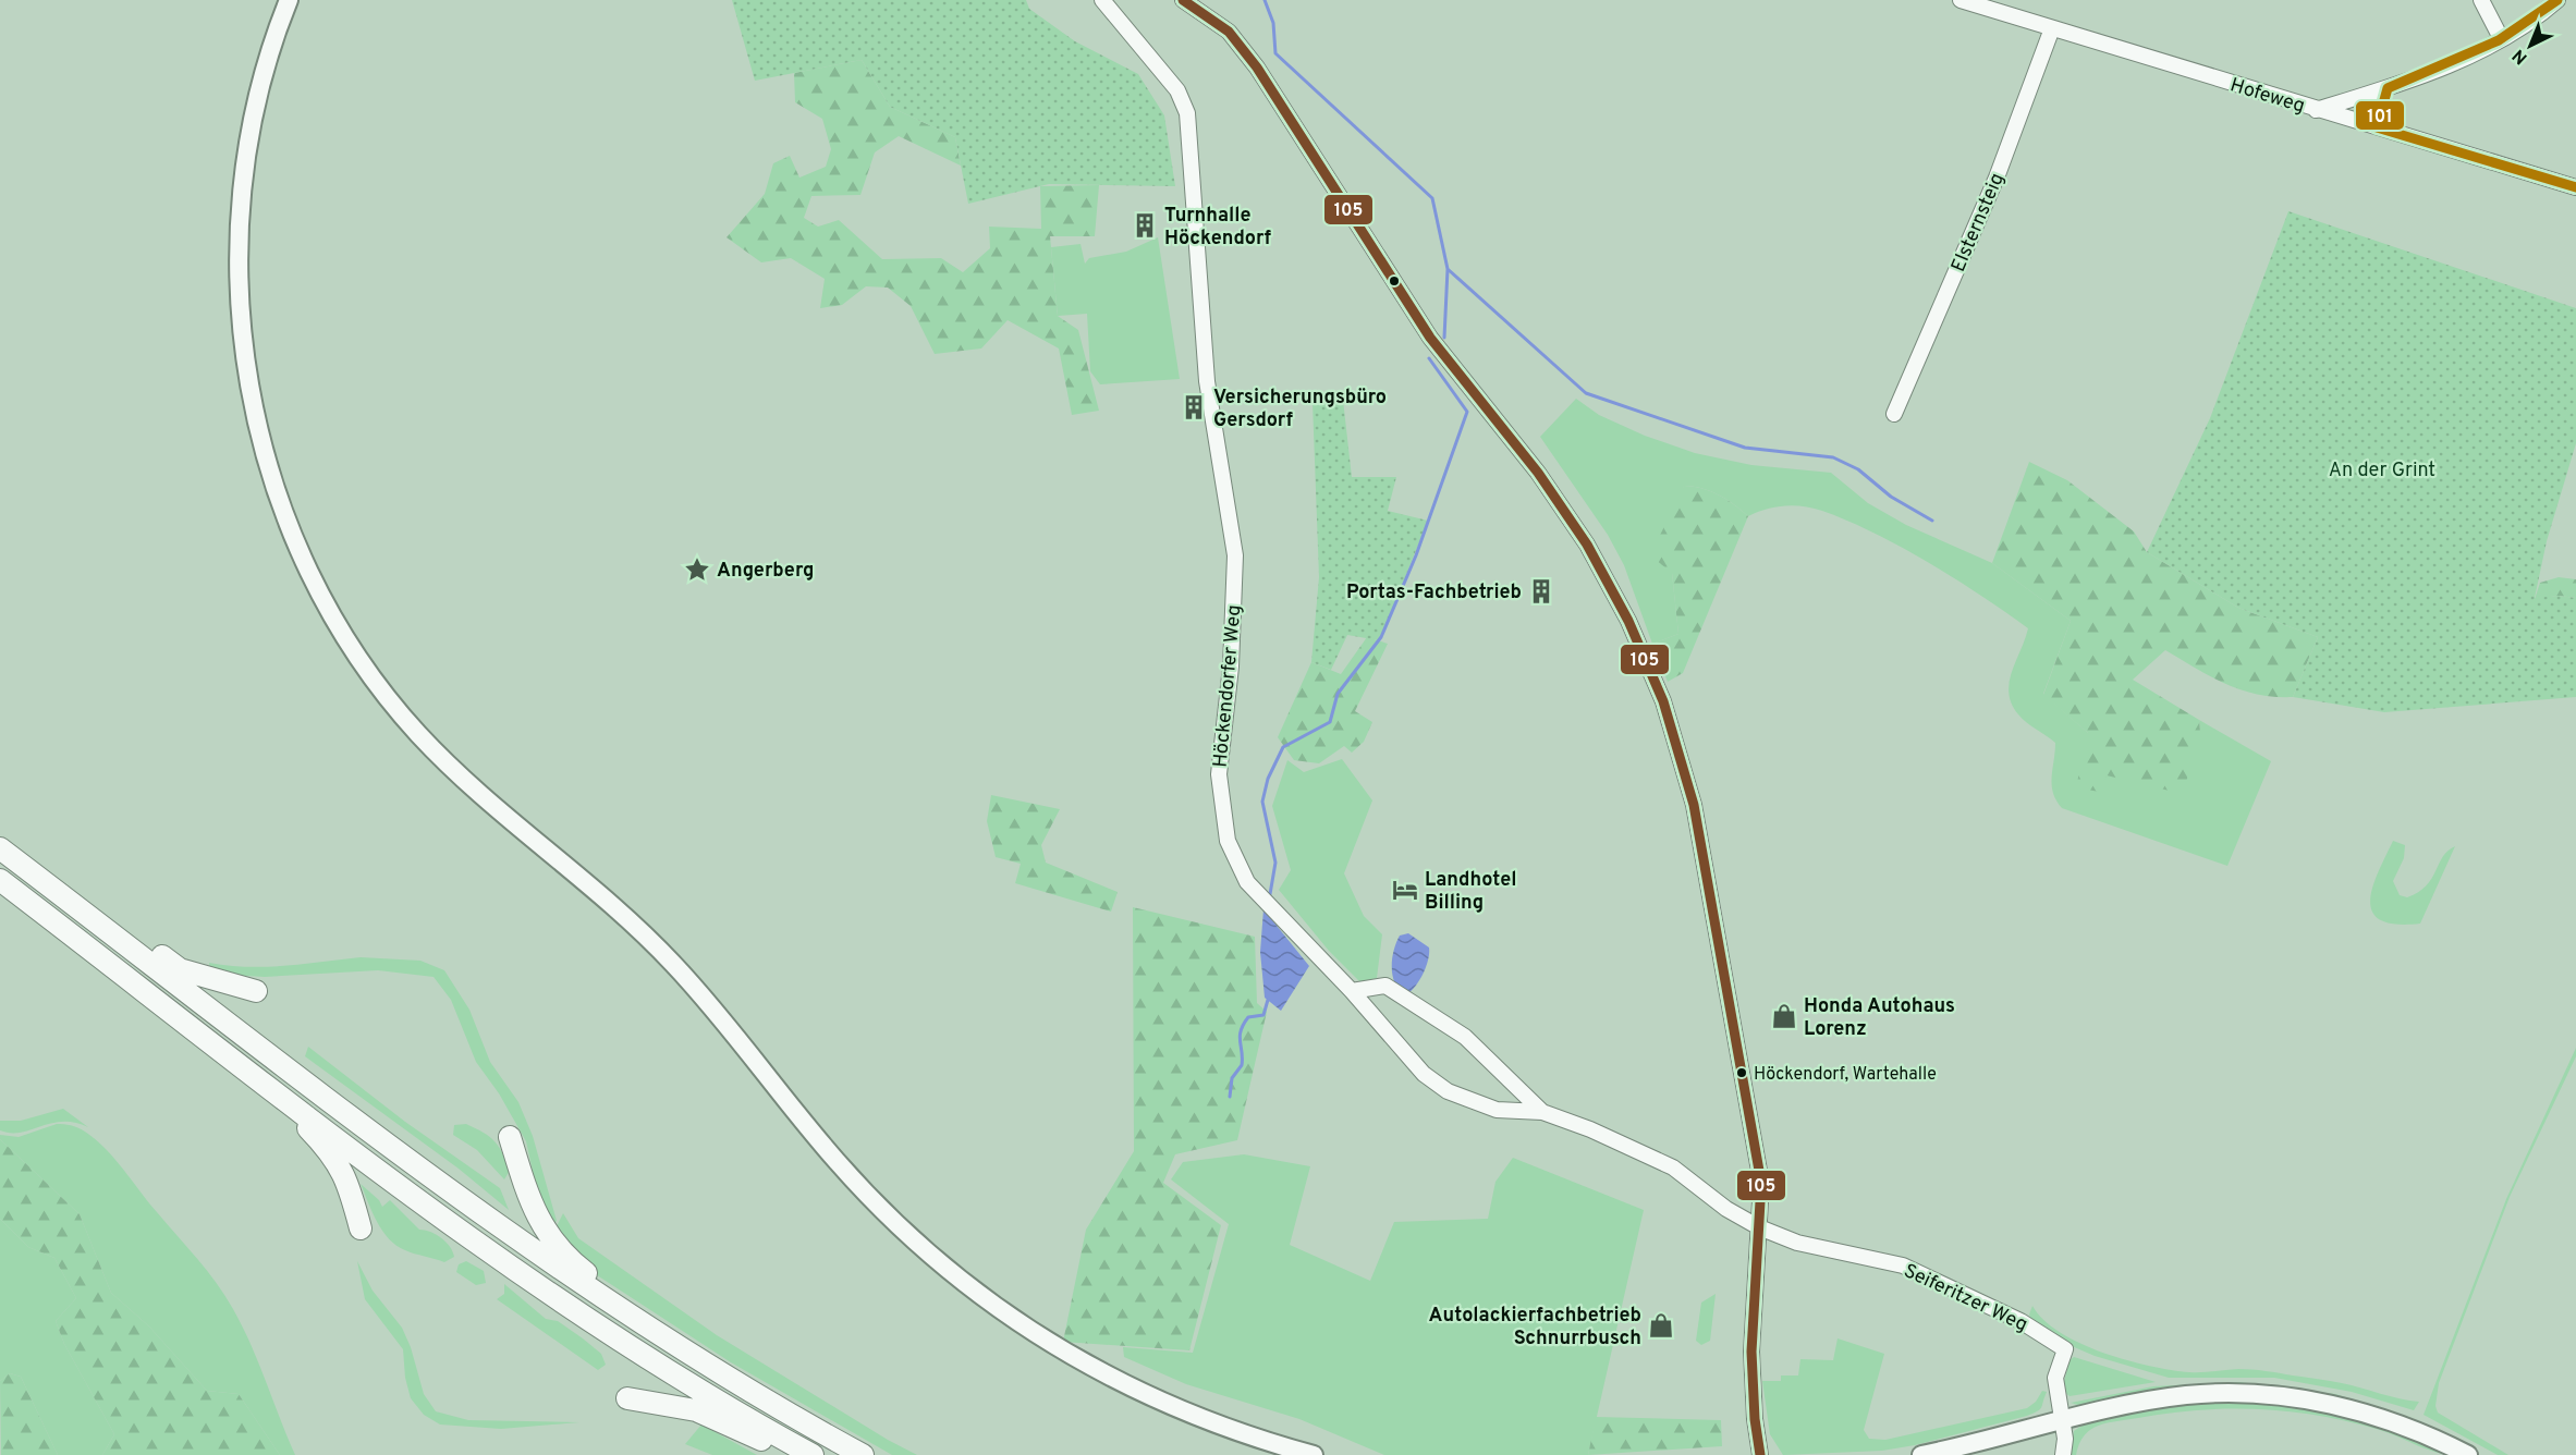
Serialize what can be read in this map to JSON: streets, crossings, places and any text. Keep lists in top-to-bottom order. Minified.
{"streets":{"street":["Hofeweg","Elsternsteig","Höckendorfer Weg","Seiferitzer Weg"]},"crossings":[["Hofeweg","Elsternsteig"],["Höckendorfer Weg","Seiferitzer Weg"]],"parks":["An der Grint"],"places":{"building":["Turnhalle Höckendorf","Versicherungsbüro Gersdorf","Portas-Fachbetrieb"],"place":["Angerberg"],"hotel":["Landhotel Billing"],"shop":["Honda Autohaus Lorenz","Autolackierfachbetrieb Schnurrbusch"],"other":["Höckendorf, Wartehalle"]},"lines":["transit line 105","transit line 101"],"north":"bottom left"}
